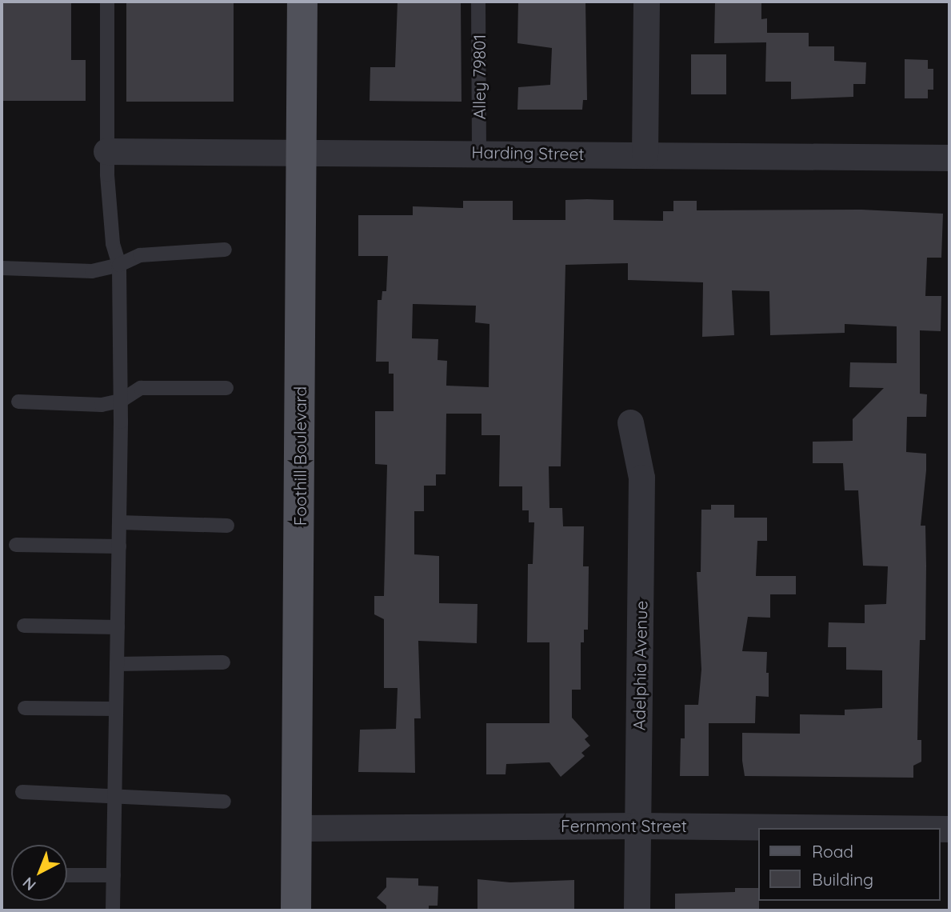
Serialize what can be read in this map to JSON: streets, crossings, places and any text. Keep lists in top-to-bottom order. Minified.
{"streets":{"main road":["Foothill Boulevard"],"street":["Harding Street","Adelphia Avenue","Fernmont Street"],"lane":["Alley 79801"]},"crossings":[["Alley 79801","Harding Street"],["Harding Street","Foothill Boulevard"],["Foothill Boulevard","Fernmont Street"],["Adelphia Avenue","Fernmont Street"]],"legend":["Road","Building"],"north":"bottom left"}
